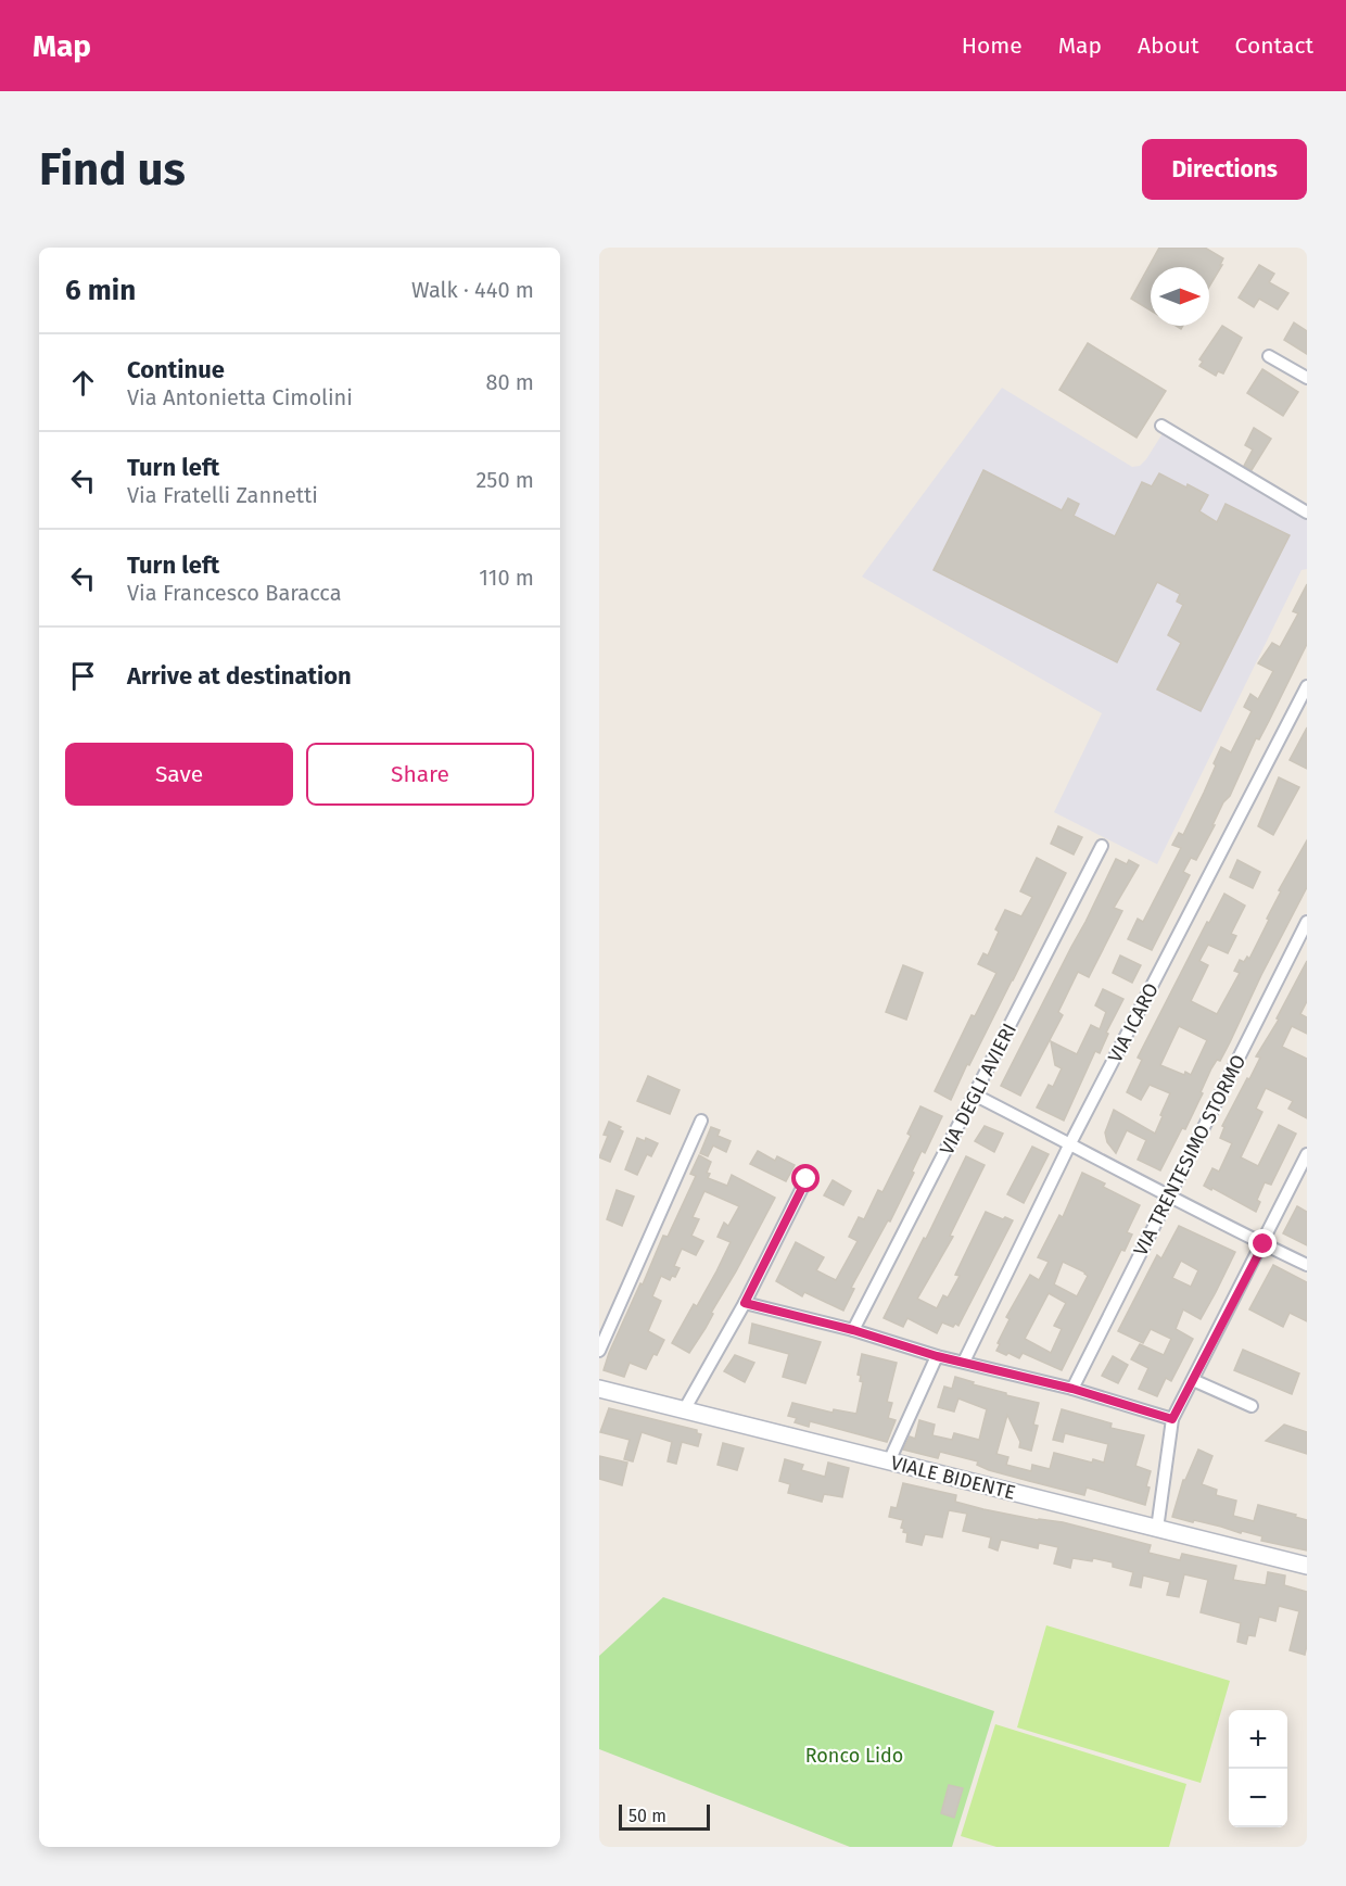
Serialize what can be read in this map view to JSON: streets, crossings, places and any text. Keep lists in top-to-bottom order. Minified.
{"streets":{"street":["VIA ICARO","VIA DEGLI AVIERI","VIA TRENTESIMO STORMO","VIALE BIDENTE"]},"parks":["Ronco Lido"],"scale_bar":"50 m","north":"right","page":{"header":"Map","nav":["Home","Map","About","Contact"],"buttons":["Directions",["Save","Share"]],"title":"Find us","heading":["6 min","Walk · 440 m"],"list":[["Continue","Via Antonietta Cimolini","80 m"],["Turn left","Via Fratelli Zannetti","250 m"],["Turn left","Via Francesco Baracca","110 m"],"Arrive at destination"],"map_buttons":["+","−"],"scale":"50 m"}}
